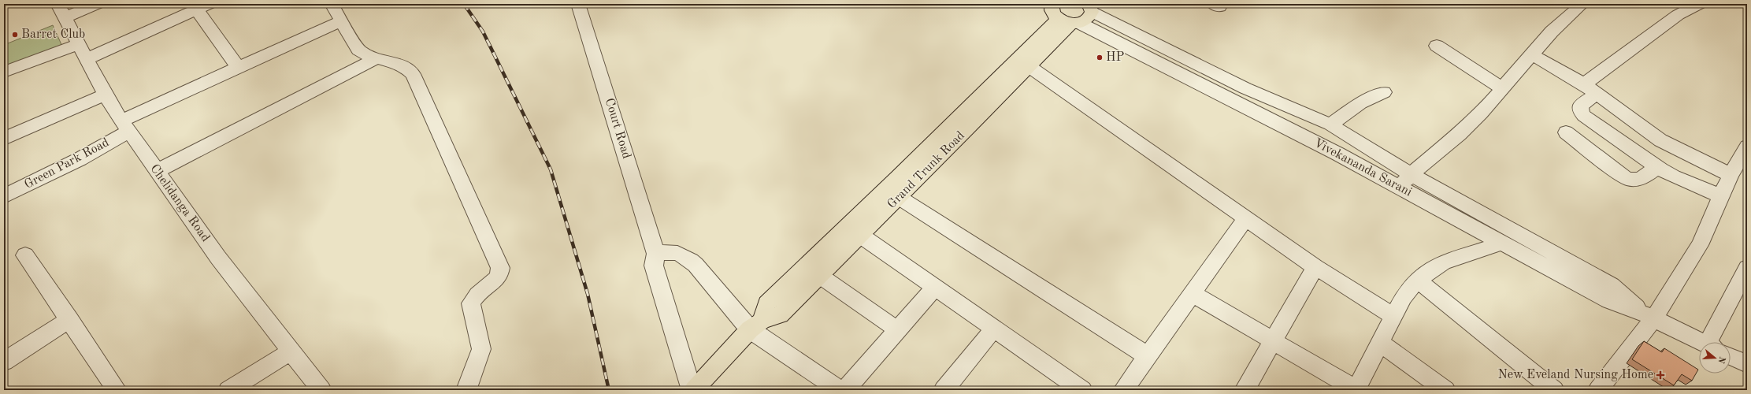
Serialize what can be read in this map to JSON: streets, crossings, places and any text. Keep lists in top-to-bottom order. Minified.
{"streets":{"main road":["Grand Trunk Road"],"street":["Court Road","Green Park Road","Vivekananda Sarani","Chelidanga Road"]},"crossings":[["Green Park Road","Chelidanga Road"],["Vivekananda Sarani","Grand Trunk Road"]],"places":{"other":["Barret Club","HP"],"health":["New Eveland Nursing Home"]},"north":"right"}
